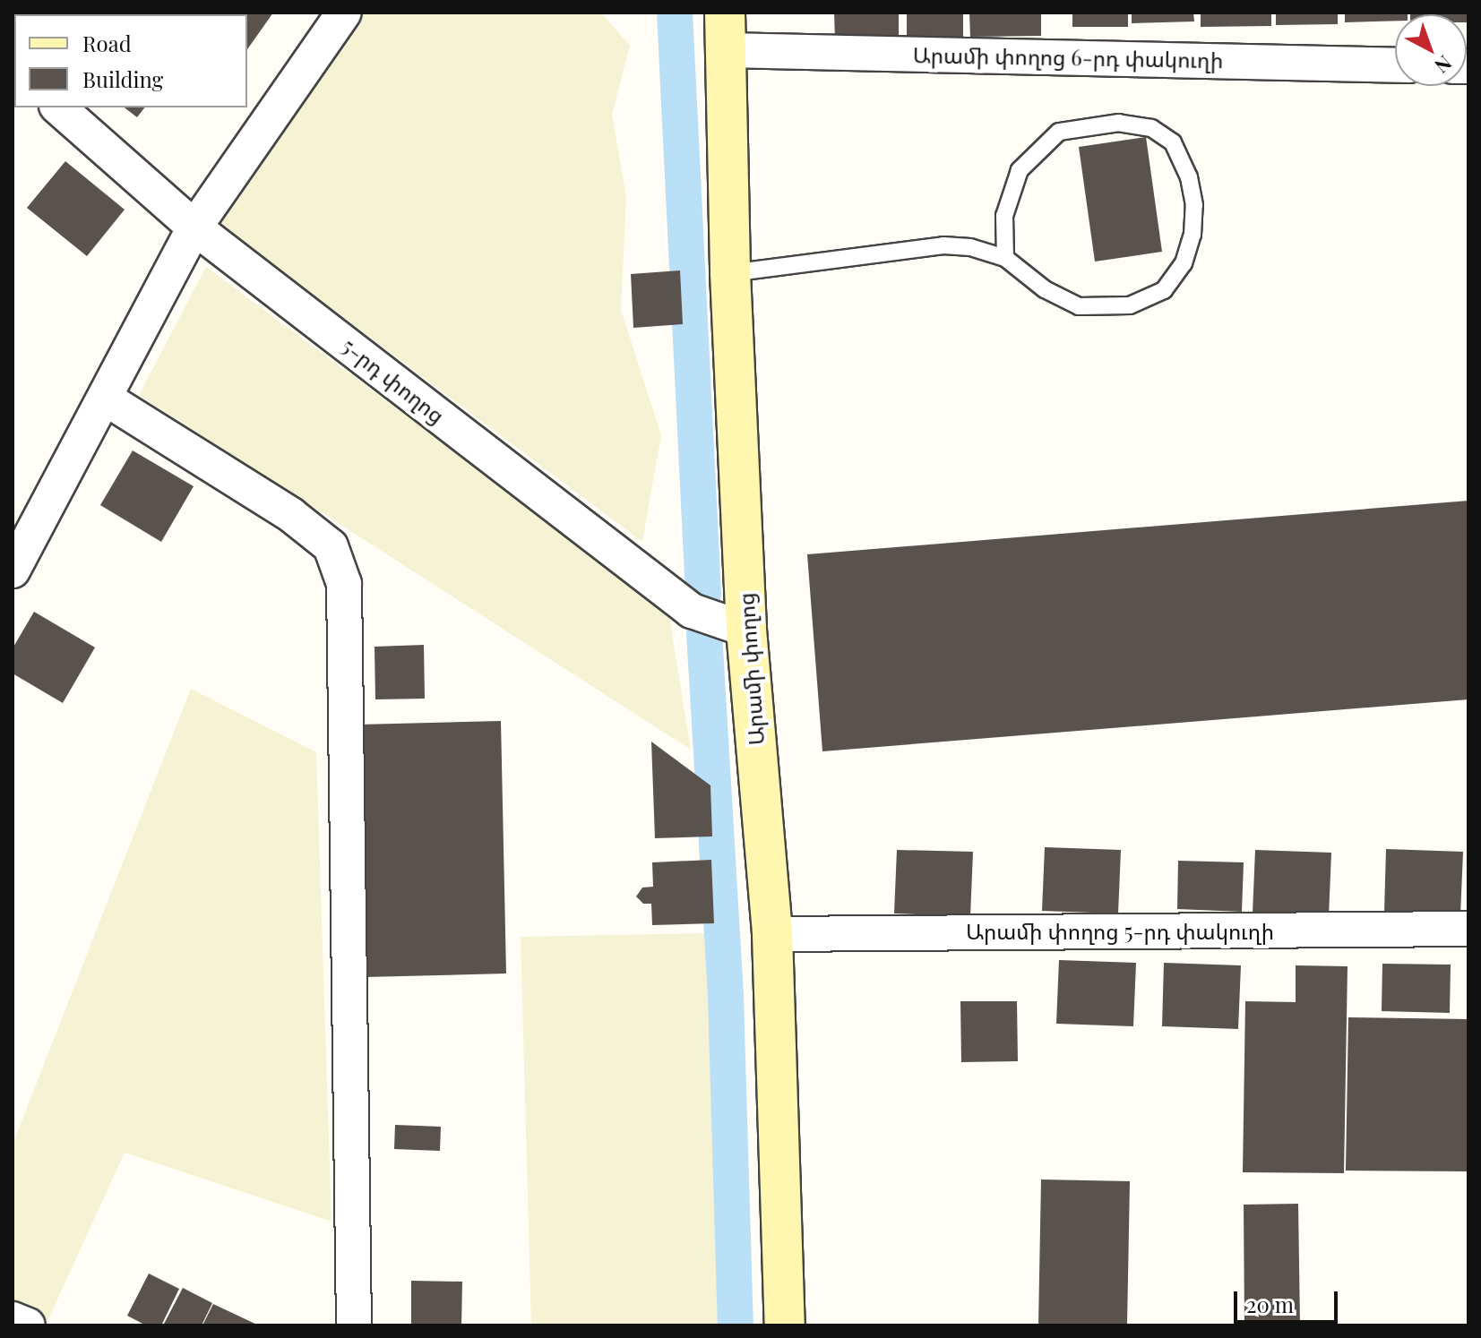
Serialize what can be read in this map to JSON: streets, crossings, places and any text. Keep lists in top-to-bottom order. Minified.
{"streets":{"main road":["Արամի փողոց"],"street":["Արամի փողոց 6-րդ փակուղի","5-րդ փողոց","Արամի փողոց 5-րդ փակուղի"]},"crossings":[["Արամի փողոց 6-րդ փակուղի","Արամի փողոց"],["5-րդ փողոց","Արամի փողոց"],["Արամի փողոց","Արամի փողոց 5-րդ փակուղի"]],"legend":["Road","Building"],"scale_bar":"20 m","north":"bottom right"}
